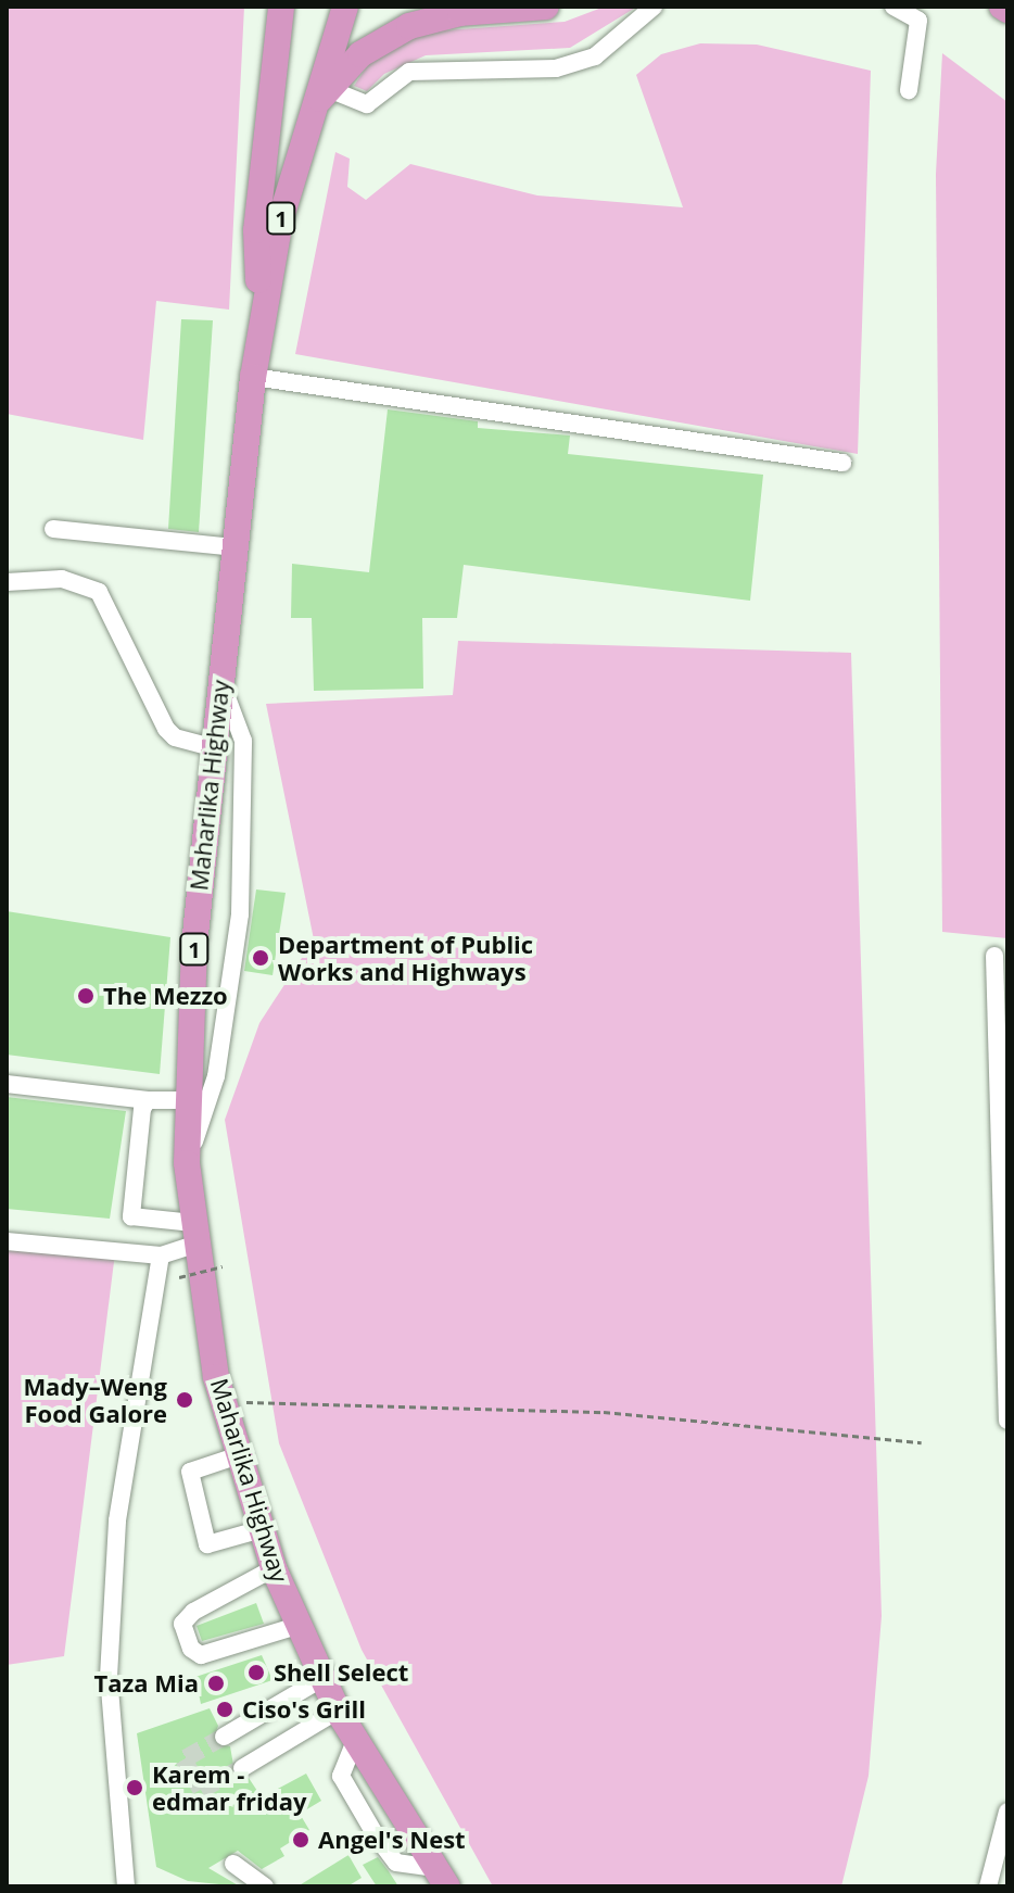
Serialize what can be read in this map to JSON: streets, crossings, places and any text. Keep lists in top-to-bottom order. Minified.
{"streets":{"highway":["1","Maharlika Highway"]},"places":["Department of Public Works and Highways","The Mezzo","Mady–Weng Food Galore","Shell Select","Taza Mia","Ciso's Grill","Karem - edmar friday","Angel's Nest"]}
